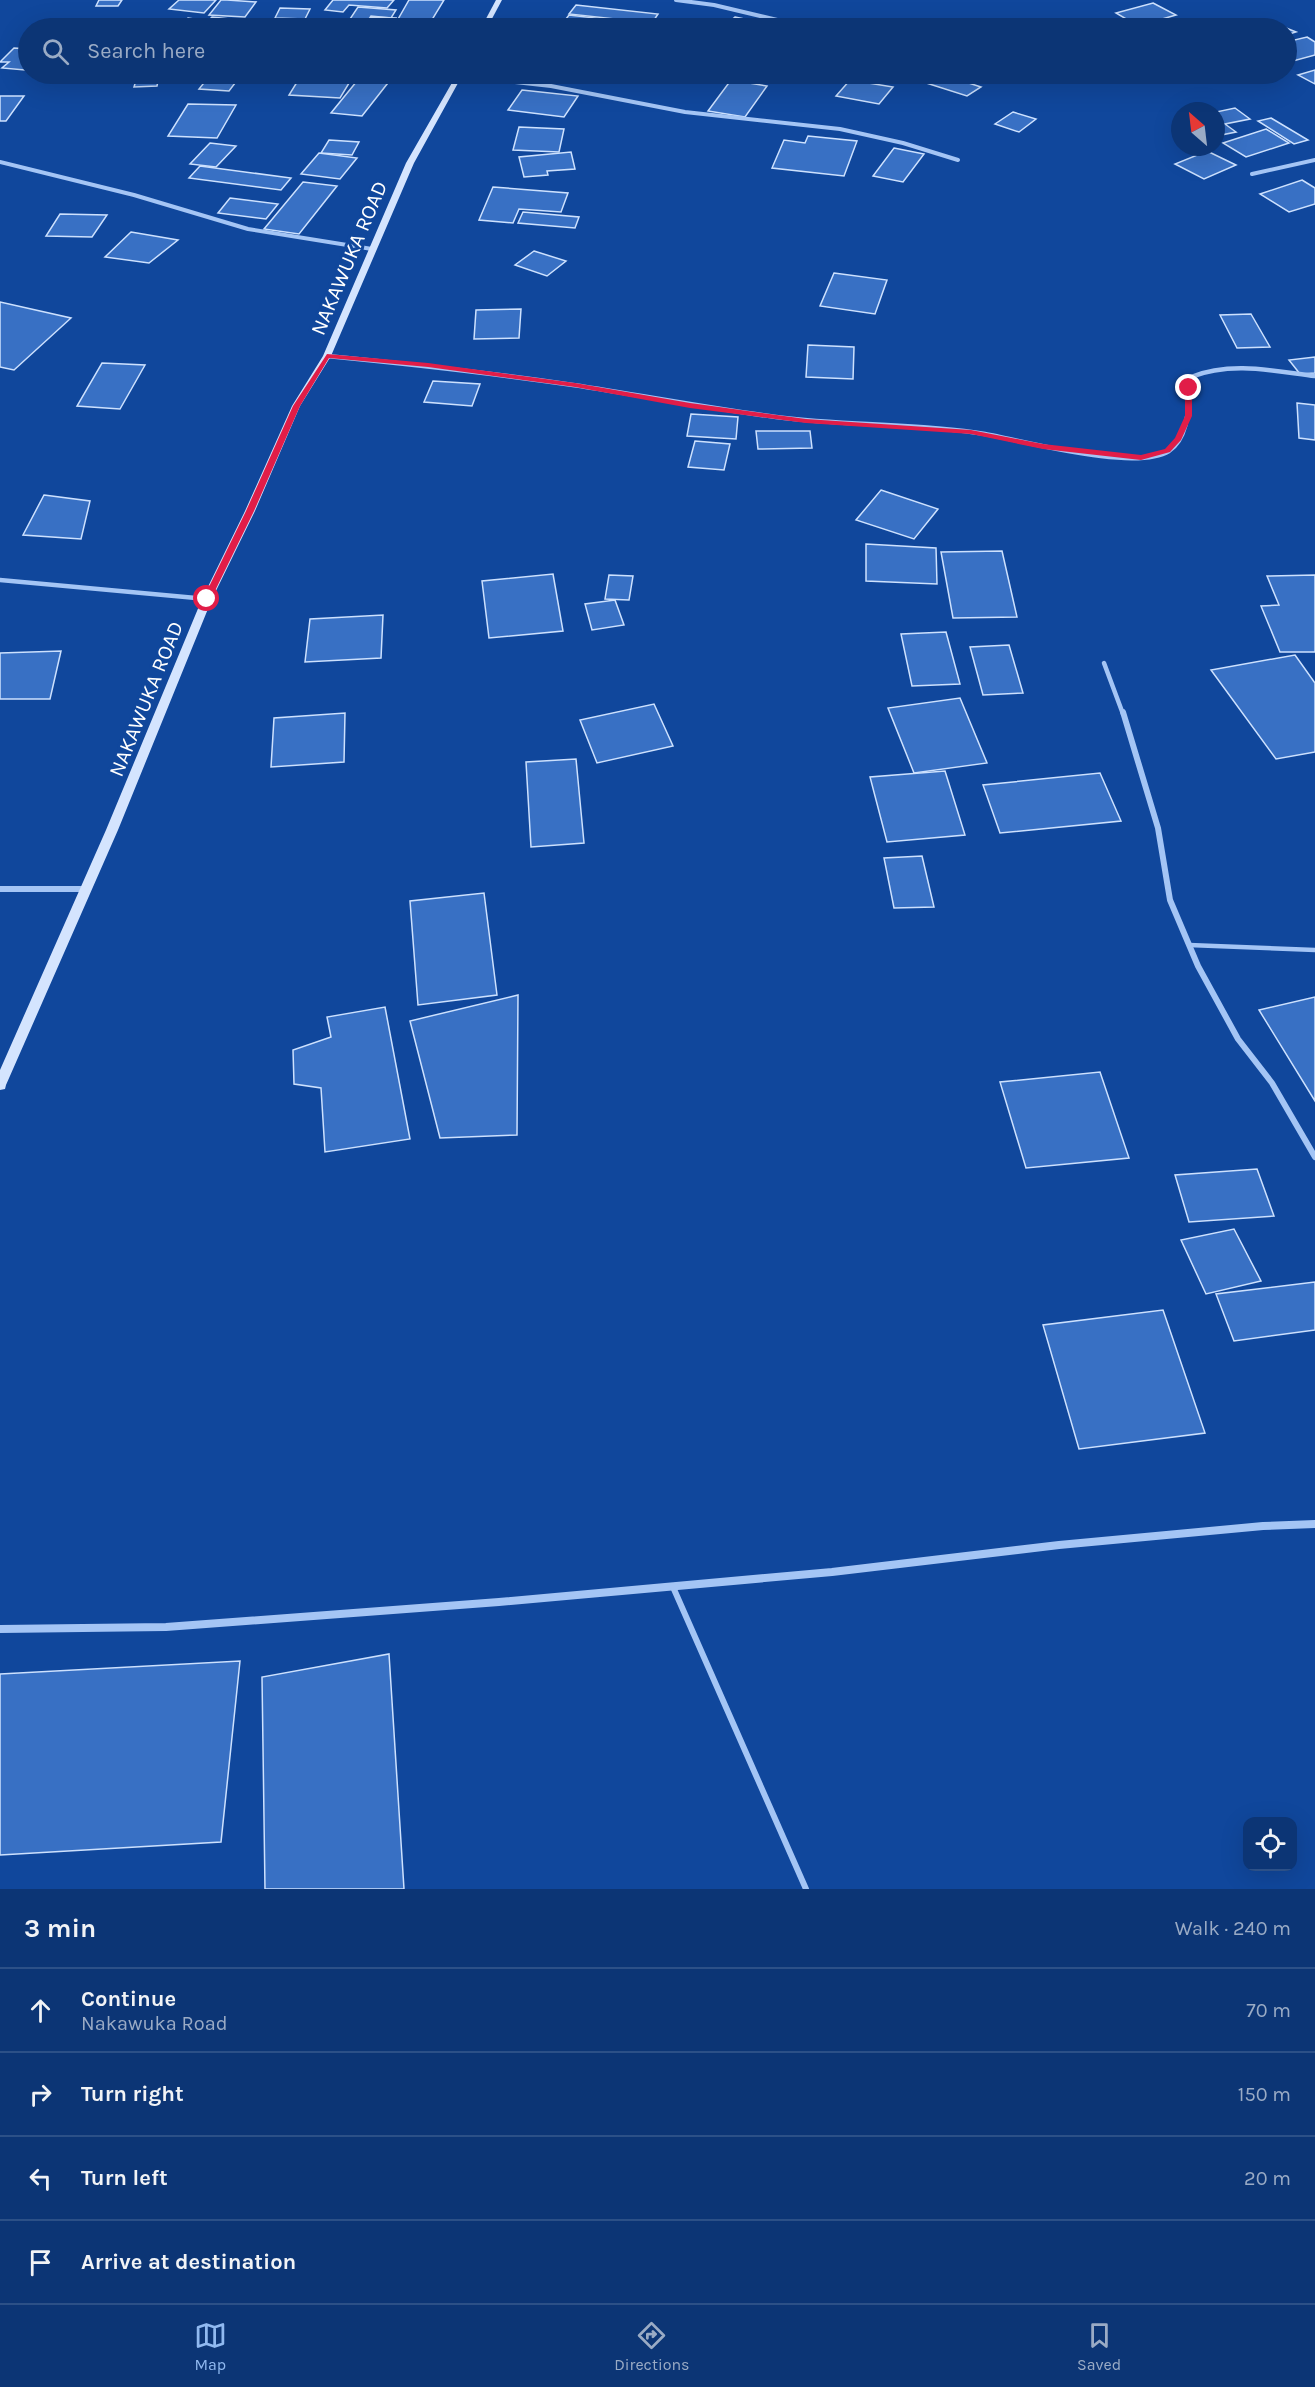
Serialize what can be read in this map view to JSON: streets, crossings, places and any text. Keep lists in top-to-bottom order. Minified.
{"streets":{"main road":["NAKAWUKA ROAD"]},"north":"top left","page":{"search":"Search here","heading":["3 min","Walk · 240 m"],"list":[["Continue","Nakawuka Road","70 m"],["Turn right","150 m"],["Turn left","20 m"],"Arrive at destination"],"nav":["Map","Directions","Saved"]}}
